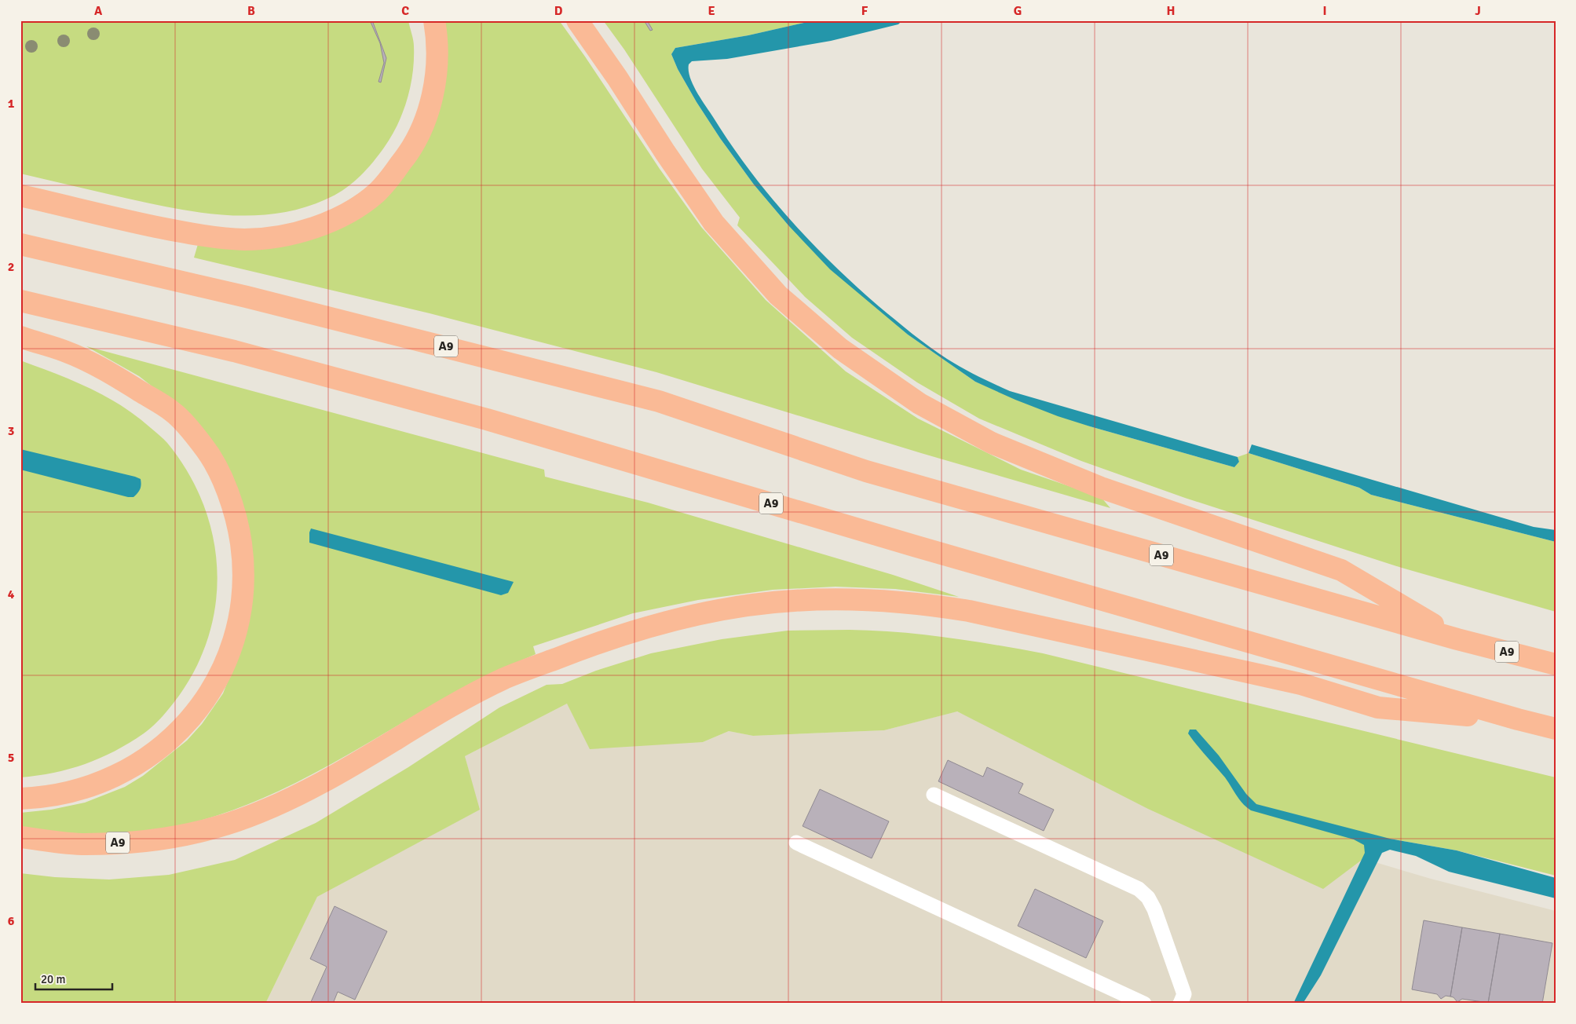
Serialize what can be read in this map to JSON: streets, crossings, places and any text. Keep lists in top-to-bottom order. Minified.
{"streets":{"highway":["A9"]},"scale_bar":"20 m","grid":{"columns":["A","B","C","D","E","F","G","H","I","J"],"rows":["1","2","3","4","5","6"]}}
